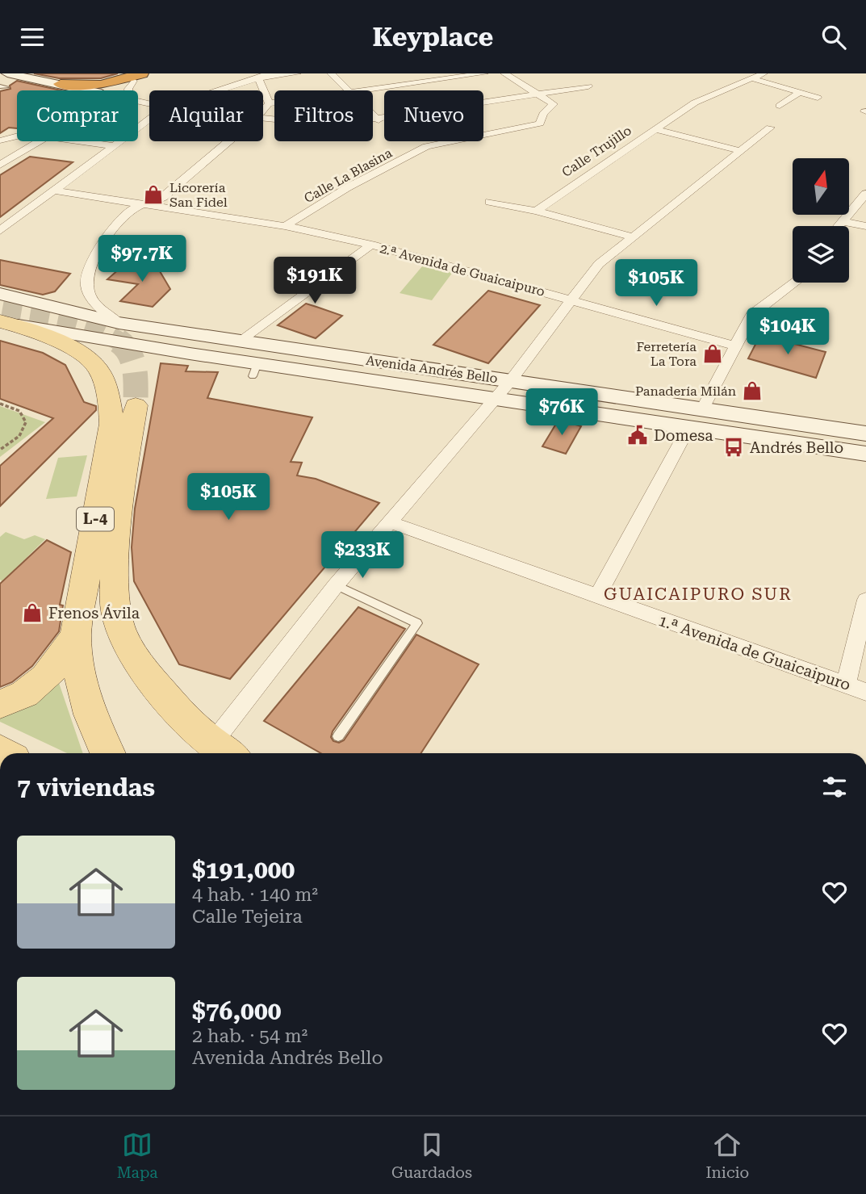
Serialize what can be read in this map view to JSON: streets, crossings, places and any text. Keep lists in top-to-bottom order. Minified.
{"streets":{"main road":["L-4"],"street":["Calle Trujillo","Calle La Blasina","2.ª Avenida de Guaicaipuro","Avenida Andrés Bello","1.ª Avenida de Guaicaipuro"]},"crossings":[["Calle La Blasina","2.ª Avenida de Guaicaipuro"],["Avenida Andrés Bello","L-4"]],"districts":["GUAICAIPURO SUR"],"places":{"shop":["Licorería San Fidel","Ferretería La Tora","Panadería Milán","Frenos Ávila"],"public building":["Domesa"],"bus stop":["Andrés Bello"]},"north":"top","page":{"header":"Keyplace","chip":["Comprar","Alquilar","Filtros","Nuevo"],"price":["$97.7K","$191K","$105K","$104K","$76K","$105K","$233K"],"heading":"7 viviendas","list":[{"name":"$191,000","note":"4 hab. · 140 m² · Calle Tejeira"},{"name":"$76,000","note":"2 hab. · 54 m² · Avenida Andrés Bello"}],"tabs":["Mapa","Guardados","Inicio"]}}
